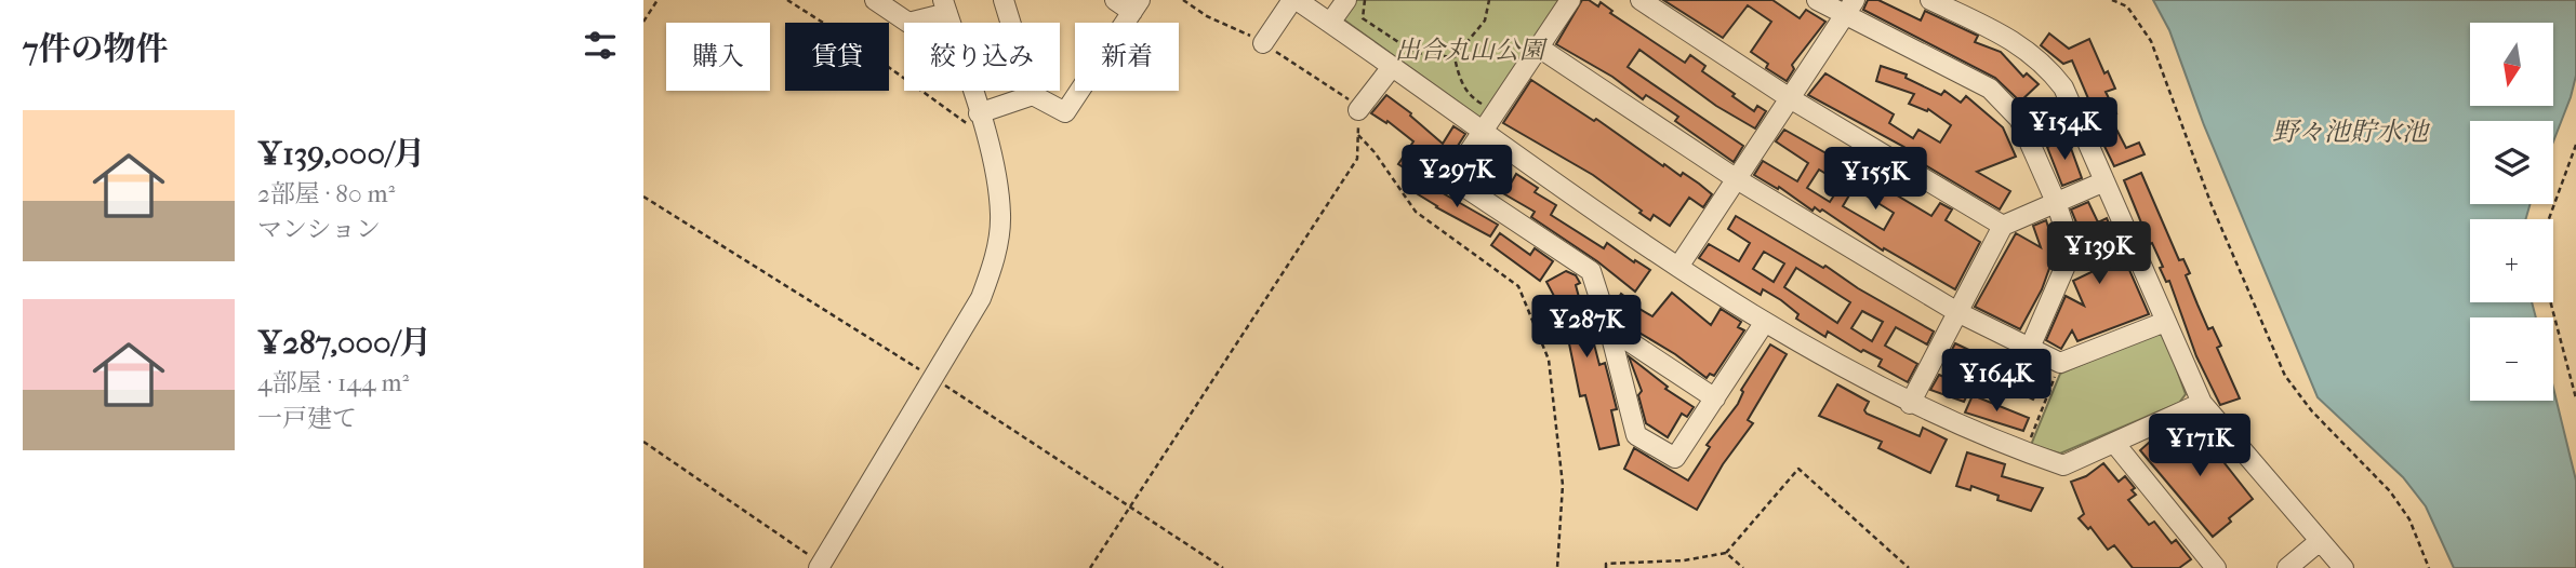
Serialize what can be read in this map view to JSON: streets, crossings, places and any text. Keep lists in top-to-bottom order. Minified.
{"water":["野々池貯水池"],"parks":["出合丸山公園"],"north":"bottom","page":{"heading":"7件の物件","map_buttons":["+","−"],"chip":["購入","賃貸","絞り込み","新着"],"list":[{"name":"¥139,000/月","note":"2部屋 · 80 m² · マンション"},{"name":"¥287,000/月","note":"4部屋 · 144 m² · 一戸建て"}],"price":["¥154K","¥297K","¥155K","¥139K","¥287K","¥164K","¥171K"]}}
